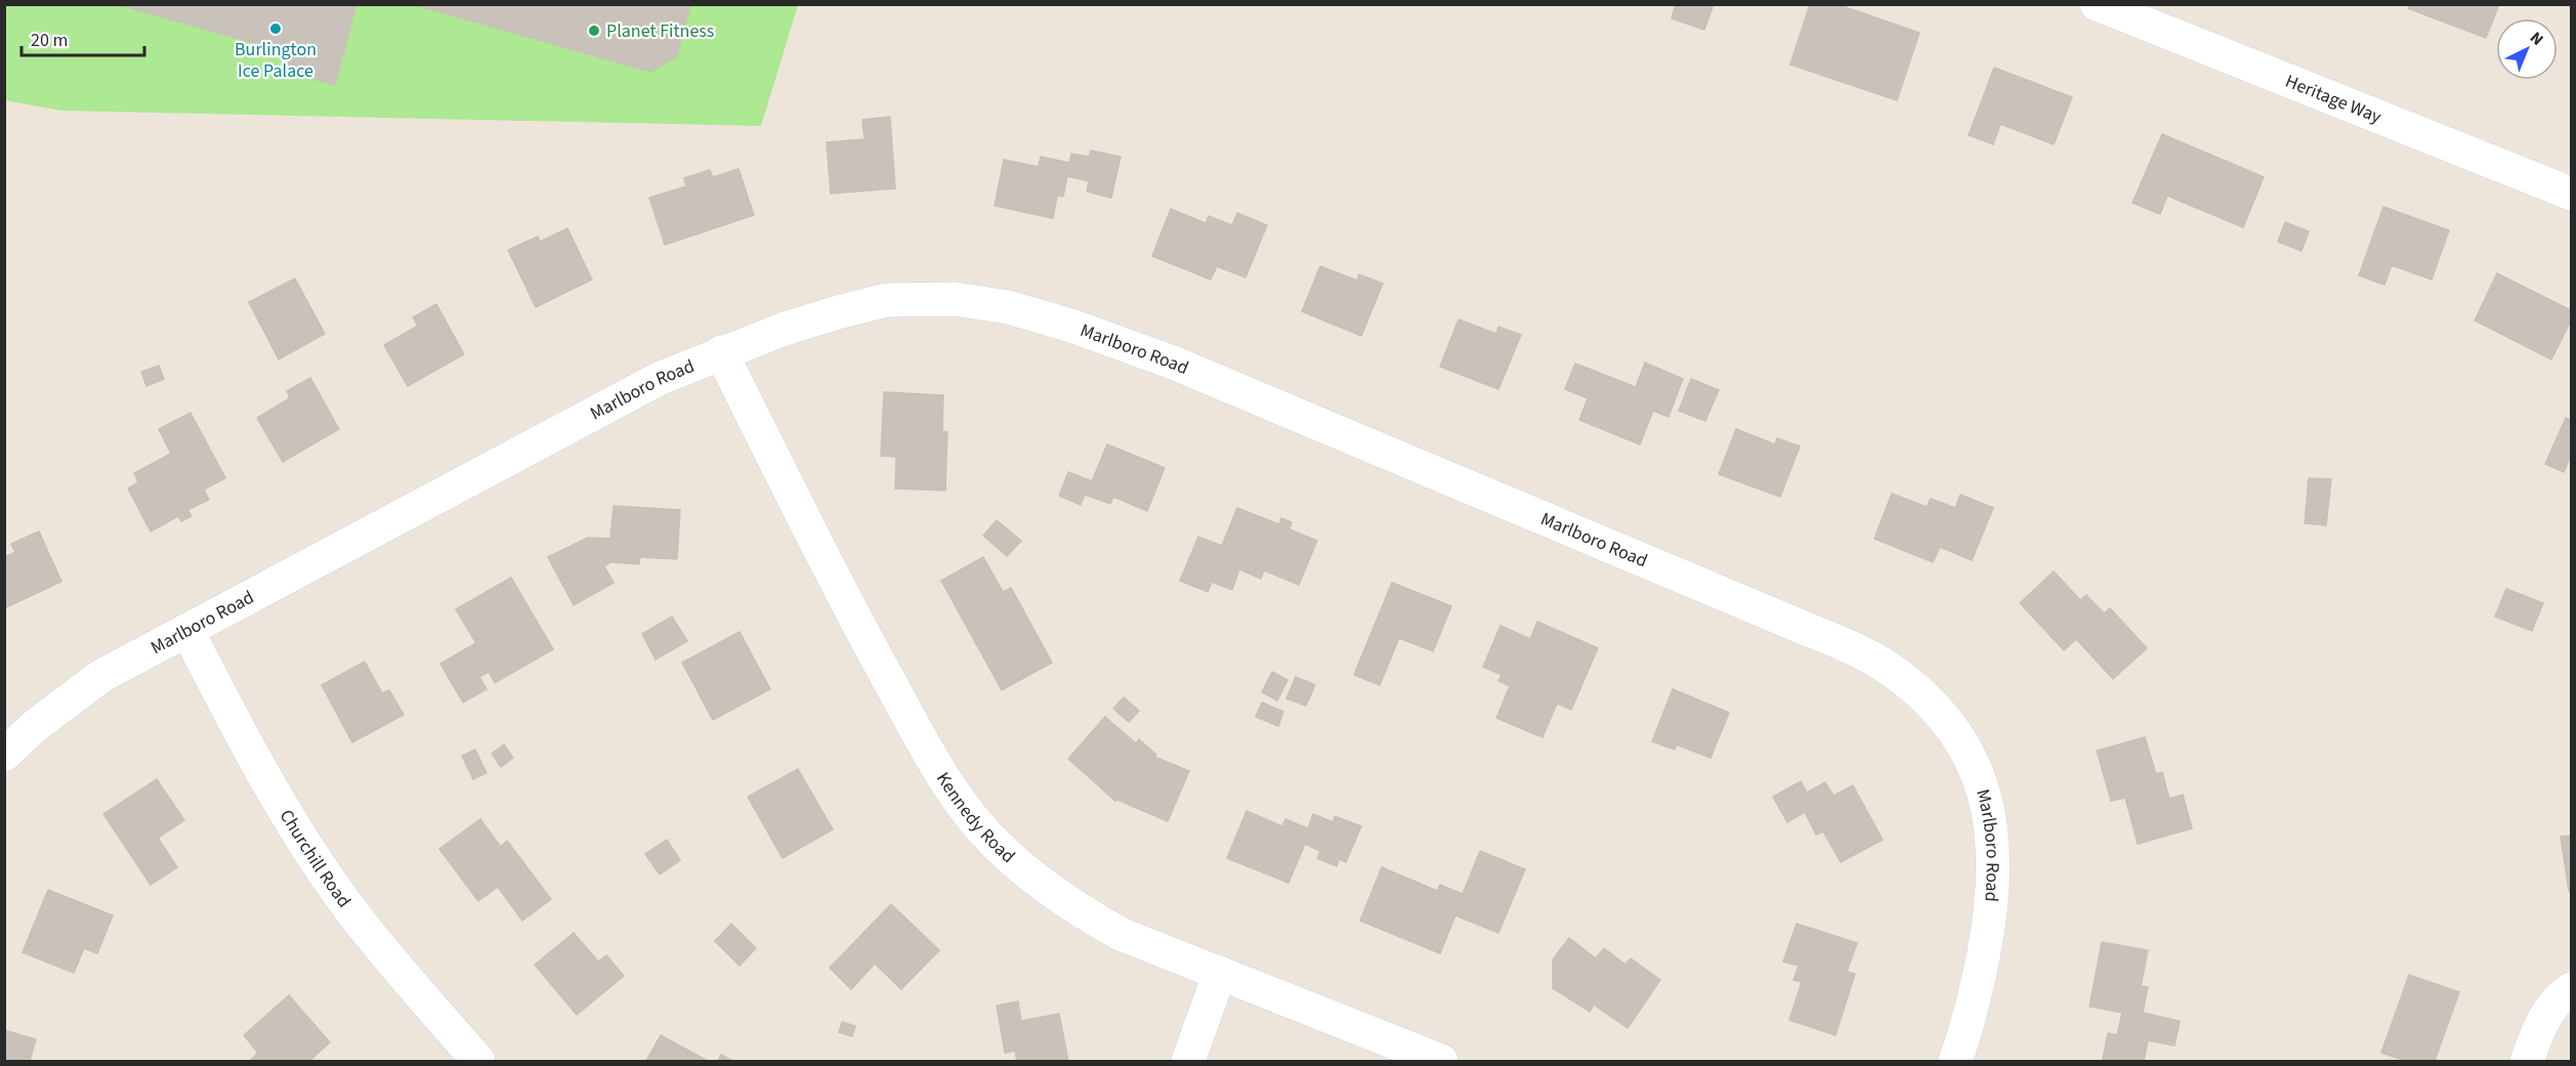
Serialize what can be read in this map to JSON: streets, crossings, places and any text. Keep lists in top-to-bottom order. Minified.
{"streets":{"street":["Heritage Way","Marlboro Road","Kennedy Road","Churchill Road"]},"crossings":[["Marlboro Road","Kennedy Road"],["Marlboro Road","Churchill Road"]],"places":["Burlington Ice Palace","Planet Fitness"],"scale_bar":"20 m","north":"top right"}
